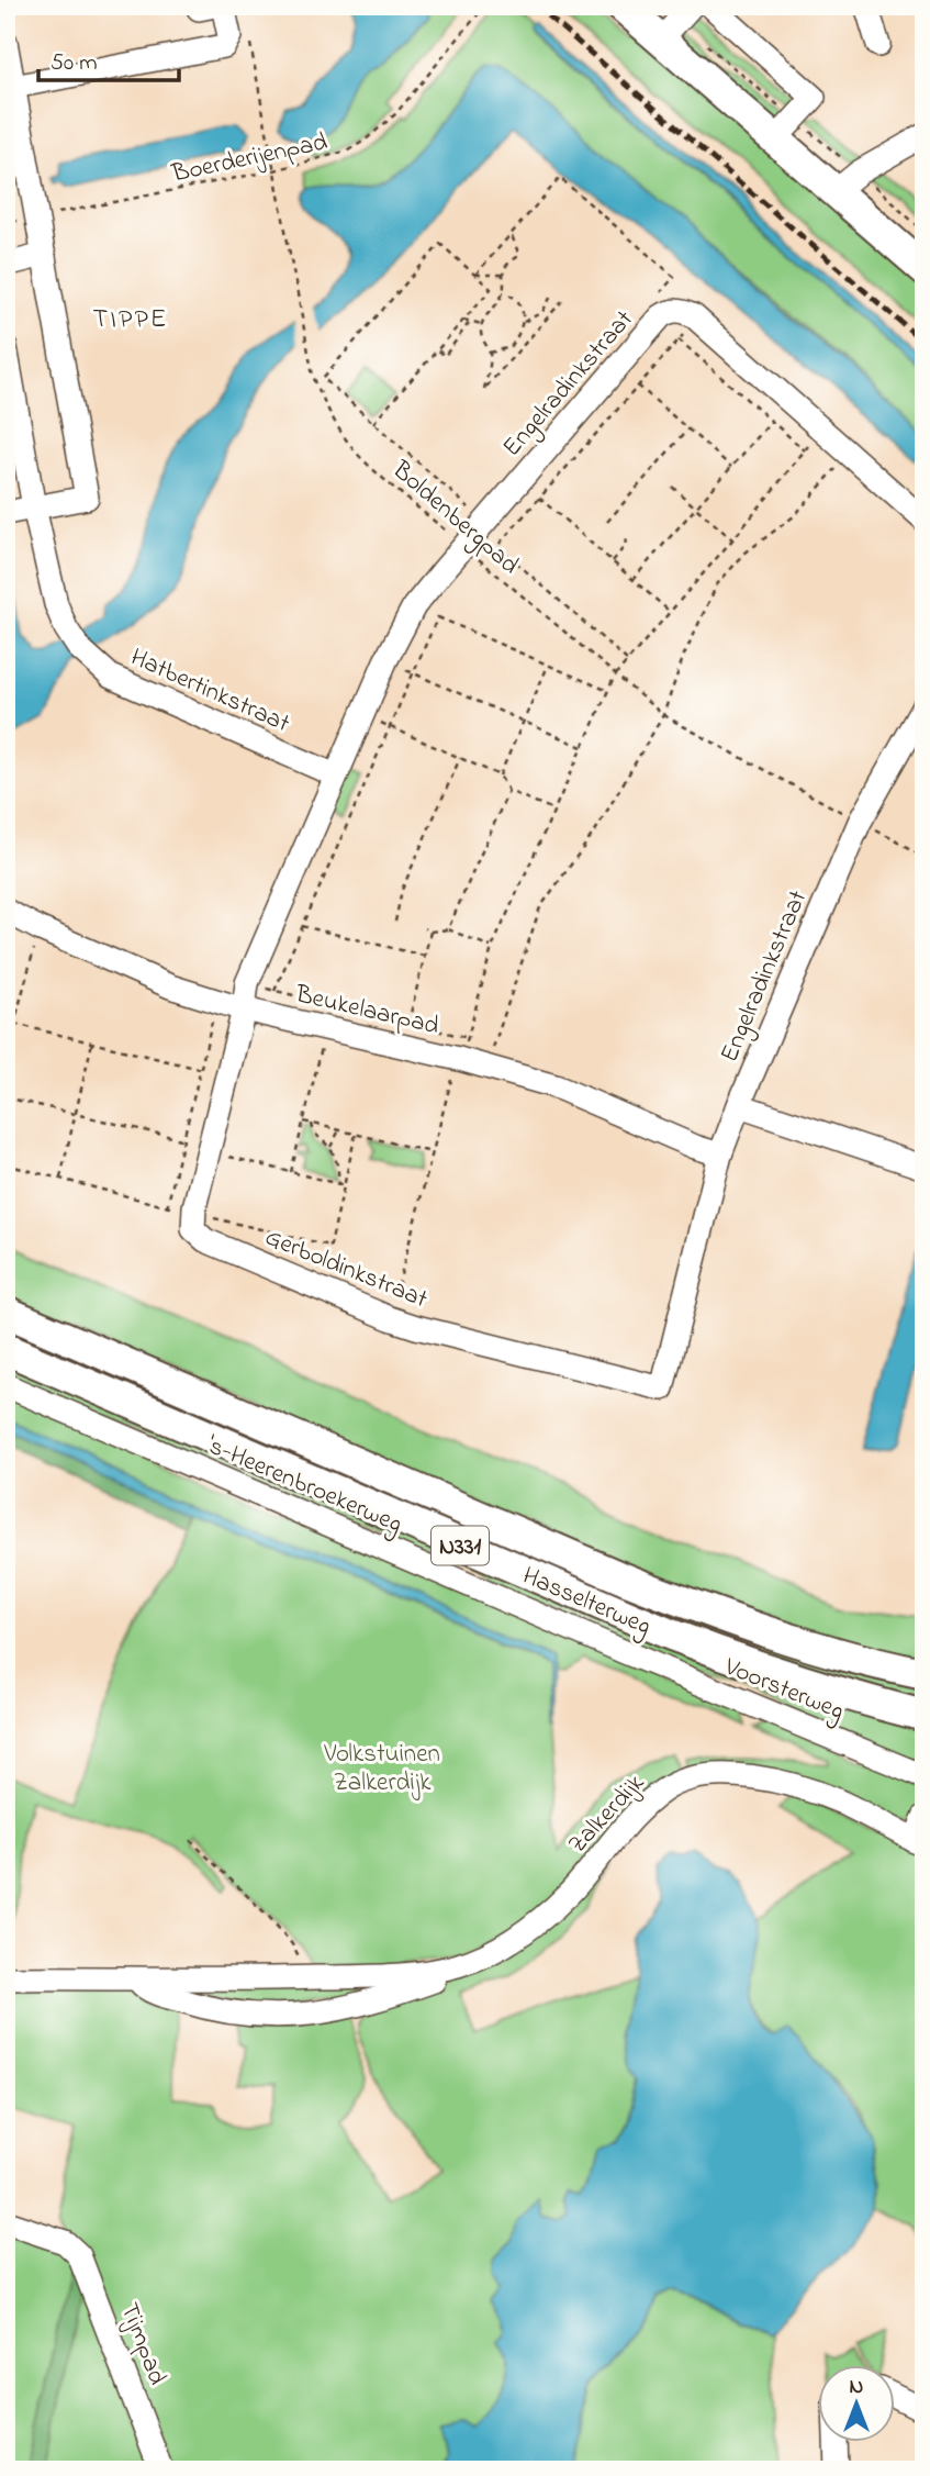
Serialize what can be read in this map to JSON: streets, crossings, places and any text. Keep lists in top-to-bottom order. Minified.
{"streets":{"main road":["N331","Hasselterweg"],"street":["Engelradinkstraat","Hatbertinkstraat","Beukelaarpad","Gerboldinkstraat","'s-Heerenbroekerweg","Voorsterweg","Zalkerdijk","Tijmpad"],"path":["Boerderijenpad","Boldenbergpad"]},"crossings":[["Boerderijenpad","Boldenbergpad"],["Engelradinkstraat","Boldenbergpad"],["Engelradinkstraat","Hatbertinkstraat"],["Engelradinkstraat","Gerboldinkstraat"],["Beukelaarpad","Gerboldinkstraat"],["'s-Heerenbroekerweg","Voorsterweg"]],"districts":["TIPPE"],"parks":["Volkstuinen Zalkerdijk"],"scale_bar":"50 m","north":"top"}
